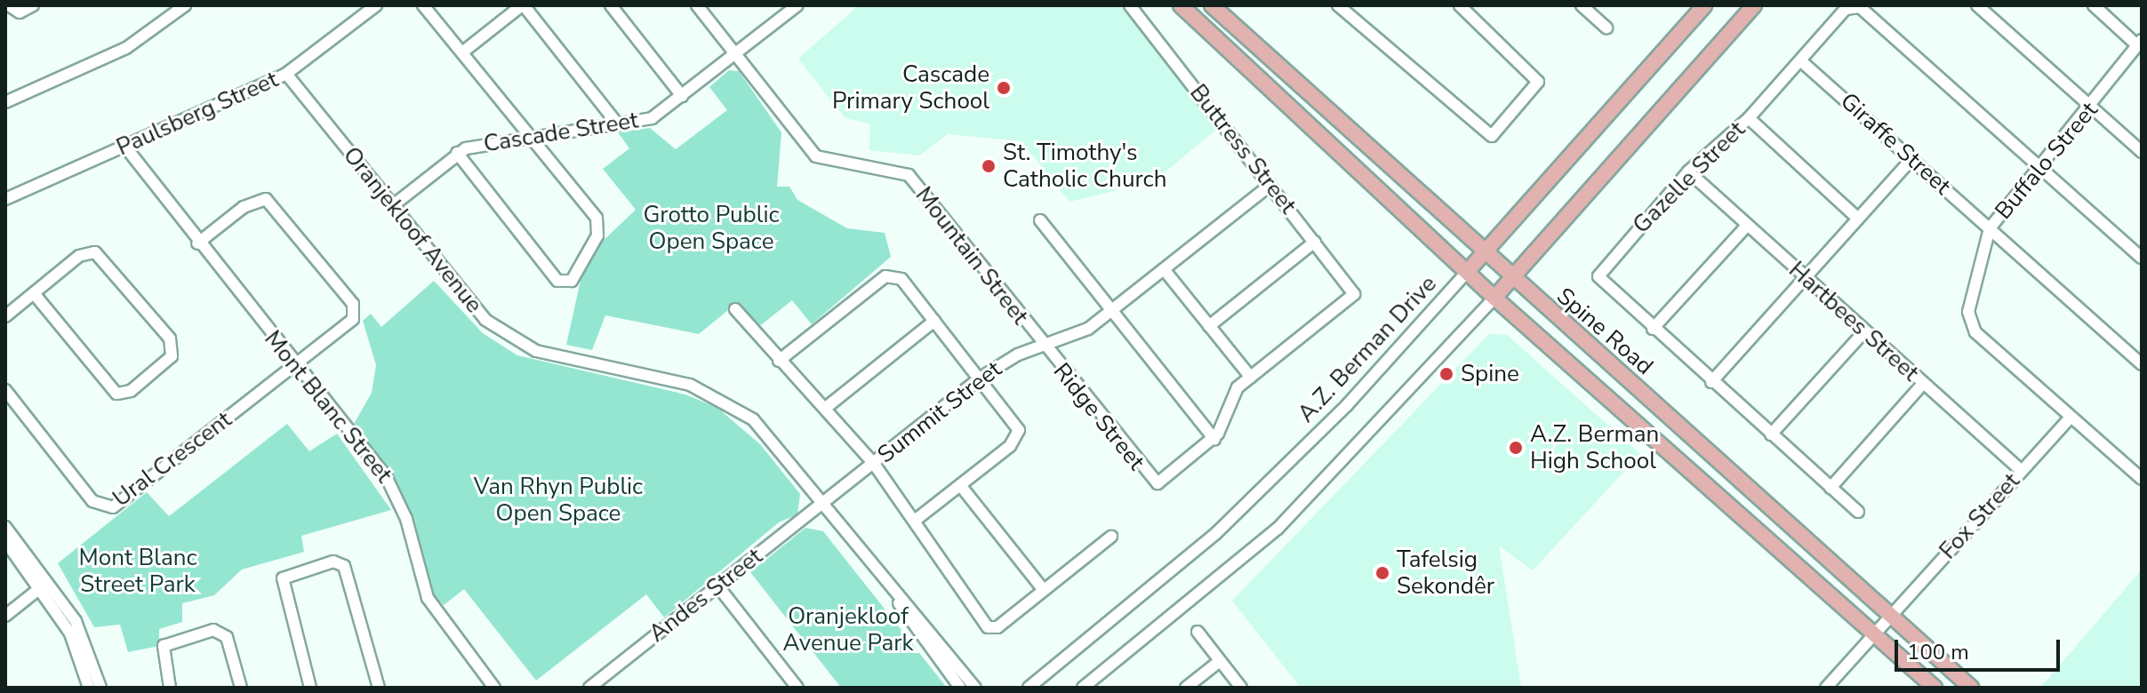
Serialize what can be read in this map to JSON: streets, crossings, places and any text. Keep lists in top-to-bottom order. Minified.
{"streets":{"main road":["Spine Road","A.Z. Berman Drive"],"street":["Paulsberg Street","Cascade Street","Giraffe Street","Buttress Street","Buffalo Street","Gazelle Street","Oranjekloof Avenue","Mountain Street","Hartbees Street","Mont Blanc Street","Summit Street","Ridge Street","Ural Crescent","Fox Street","Andes Street"]},"crossings":[["Paulsberg Street","Oranjekloof Avenue"],["Paulsberg Street","Mont Blanc Street"],["Cascade Street","Oranjekloof Avenue"],["Cascade Street","Mountain Street"],["Giraffe Street","Buffalo Street"],["Giraffe Street","Gazelle Street"],["Buttress Street","Summit Street"],["Buffalo Street","Gazelle Street"],["Buffalo Street","Fox Street"],["Gazelle Street","Hartbees Street"],["Oranjekloof Avenue","Summit Street"],["Oranjekloof Avenue","Andes Street"],["Mountain Street","Summit Street"],["Mountain Street","Ridge Street"],["Hartbees Street","Fox Street"],["Spine Road","A.Z. Berman Drive"],["Spine Road","Fox Street"],["Mont Blanc Street","Ural Crescent"],["Summit Street","Ridge Street"],["Summit Street","Andes Street"]],"parks":["Grotto Public Open Space","Van Rhyn Public Open Space","Mont Blanc Street Park","Oranjekloof Avenue Park"],"places":["Cascade Primary School","St. Timothy's Catholic Church","Spine","A.Z. Berman High School","Tafelsig Sekondêr"],"scale_bar":"100 m"}
